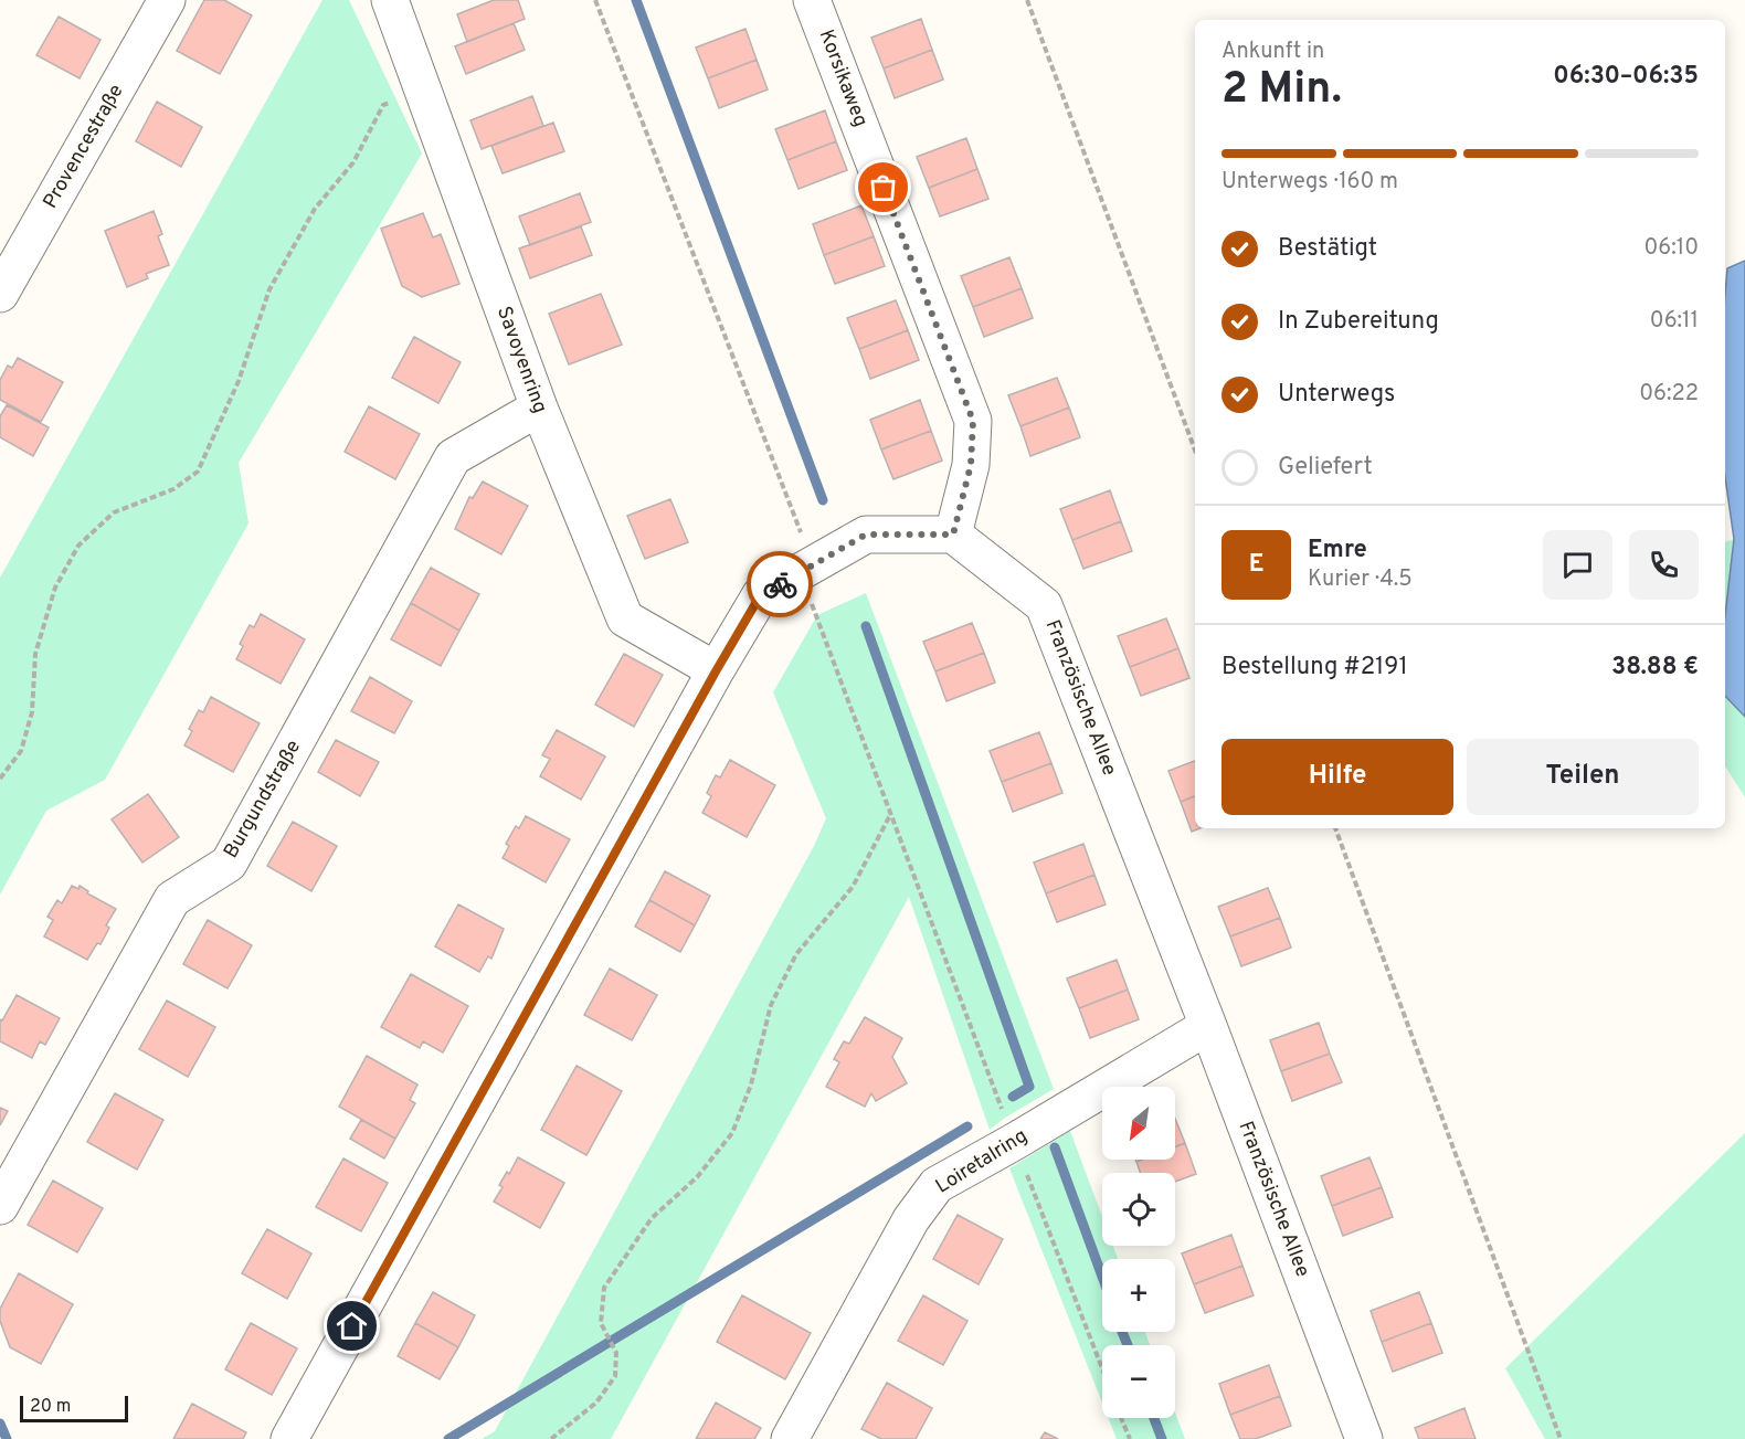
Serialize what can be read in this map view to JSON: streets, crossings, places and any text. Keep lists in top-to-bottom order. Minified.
{"streets":{"street":["Korsikaweg","Provencestraße","Savoyenring","Französische Allee","Burgundstraße","Loiretalring"]},"crossings":[["Korsikaweg","Französische Allee"],["Savoyenring","Burgundstraße"],["Französische Allee","Loiretalring"]],"scale_bar":"20 m","north":"bottom left","page":{"heading":["2 Min.","Ankunft in","06:30–06:35"],"panel":["Emre","Kurier · 4.5","Bestellung #2191","38.88 €"],"bar":"Unterwegs · 160 m","list":[["Bestätigt","06:10"],["In Zubereitung","06:11"],["Unterwegs","06:22"],"Geliefert"],"round":"E","buttons":["Hilfe","Teilen"],"map_buttons":["+","−"],"scale":"20 m"}}
